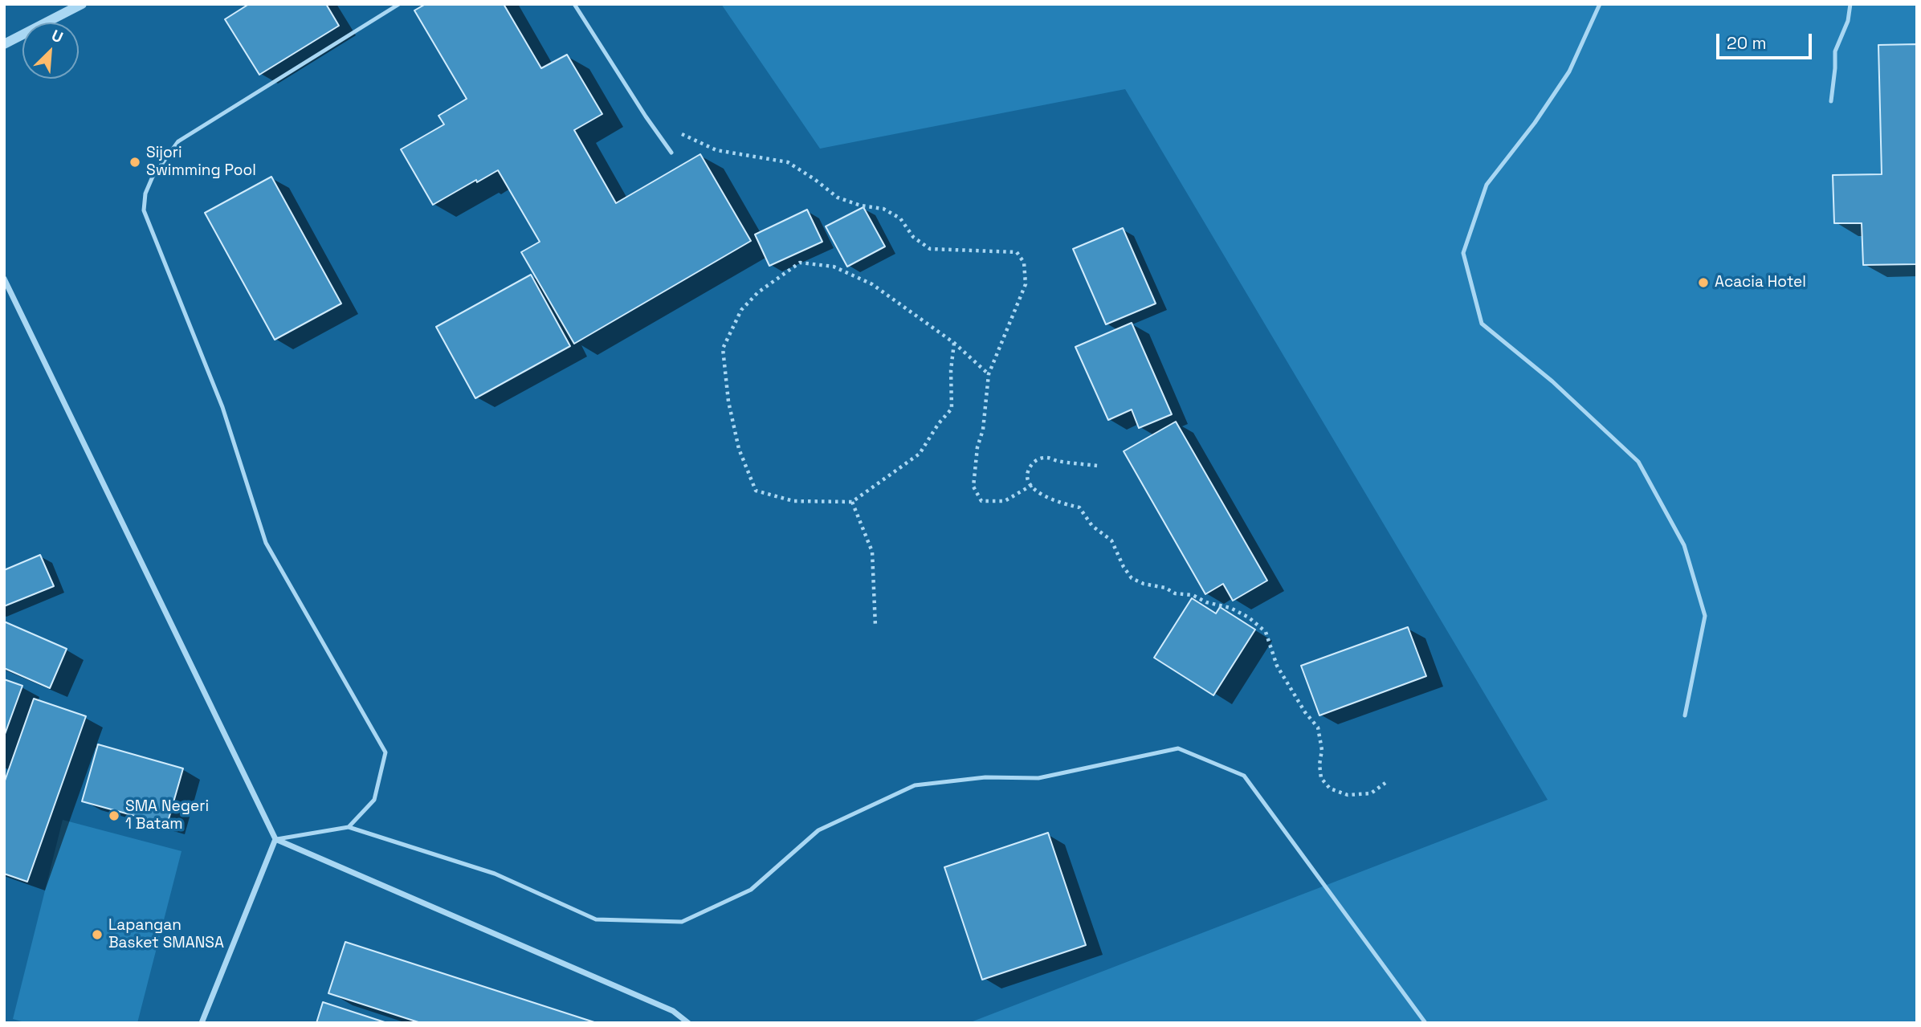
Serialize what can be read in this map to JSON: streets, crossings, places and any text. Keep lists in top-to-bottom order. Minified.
{"places":["Sijori Swimming Pool","Acacia Hotel","SMA Negeri 1 Batam","Lapangan Basket SMANSA"],"scale_bar":"20 m","north":"top right"}
